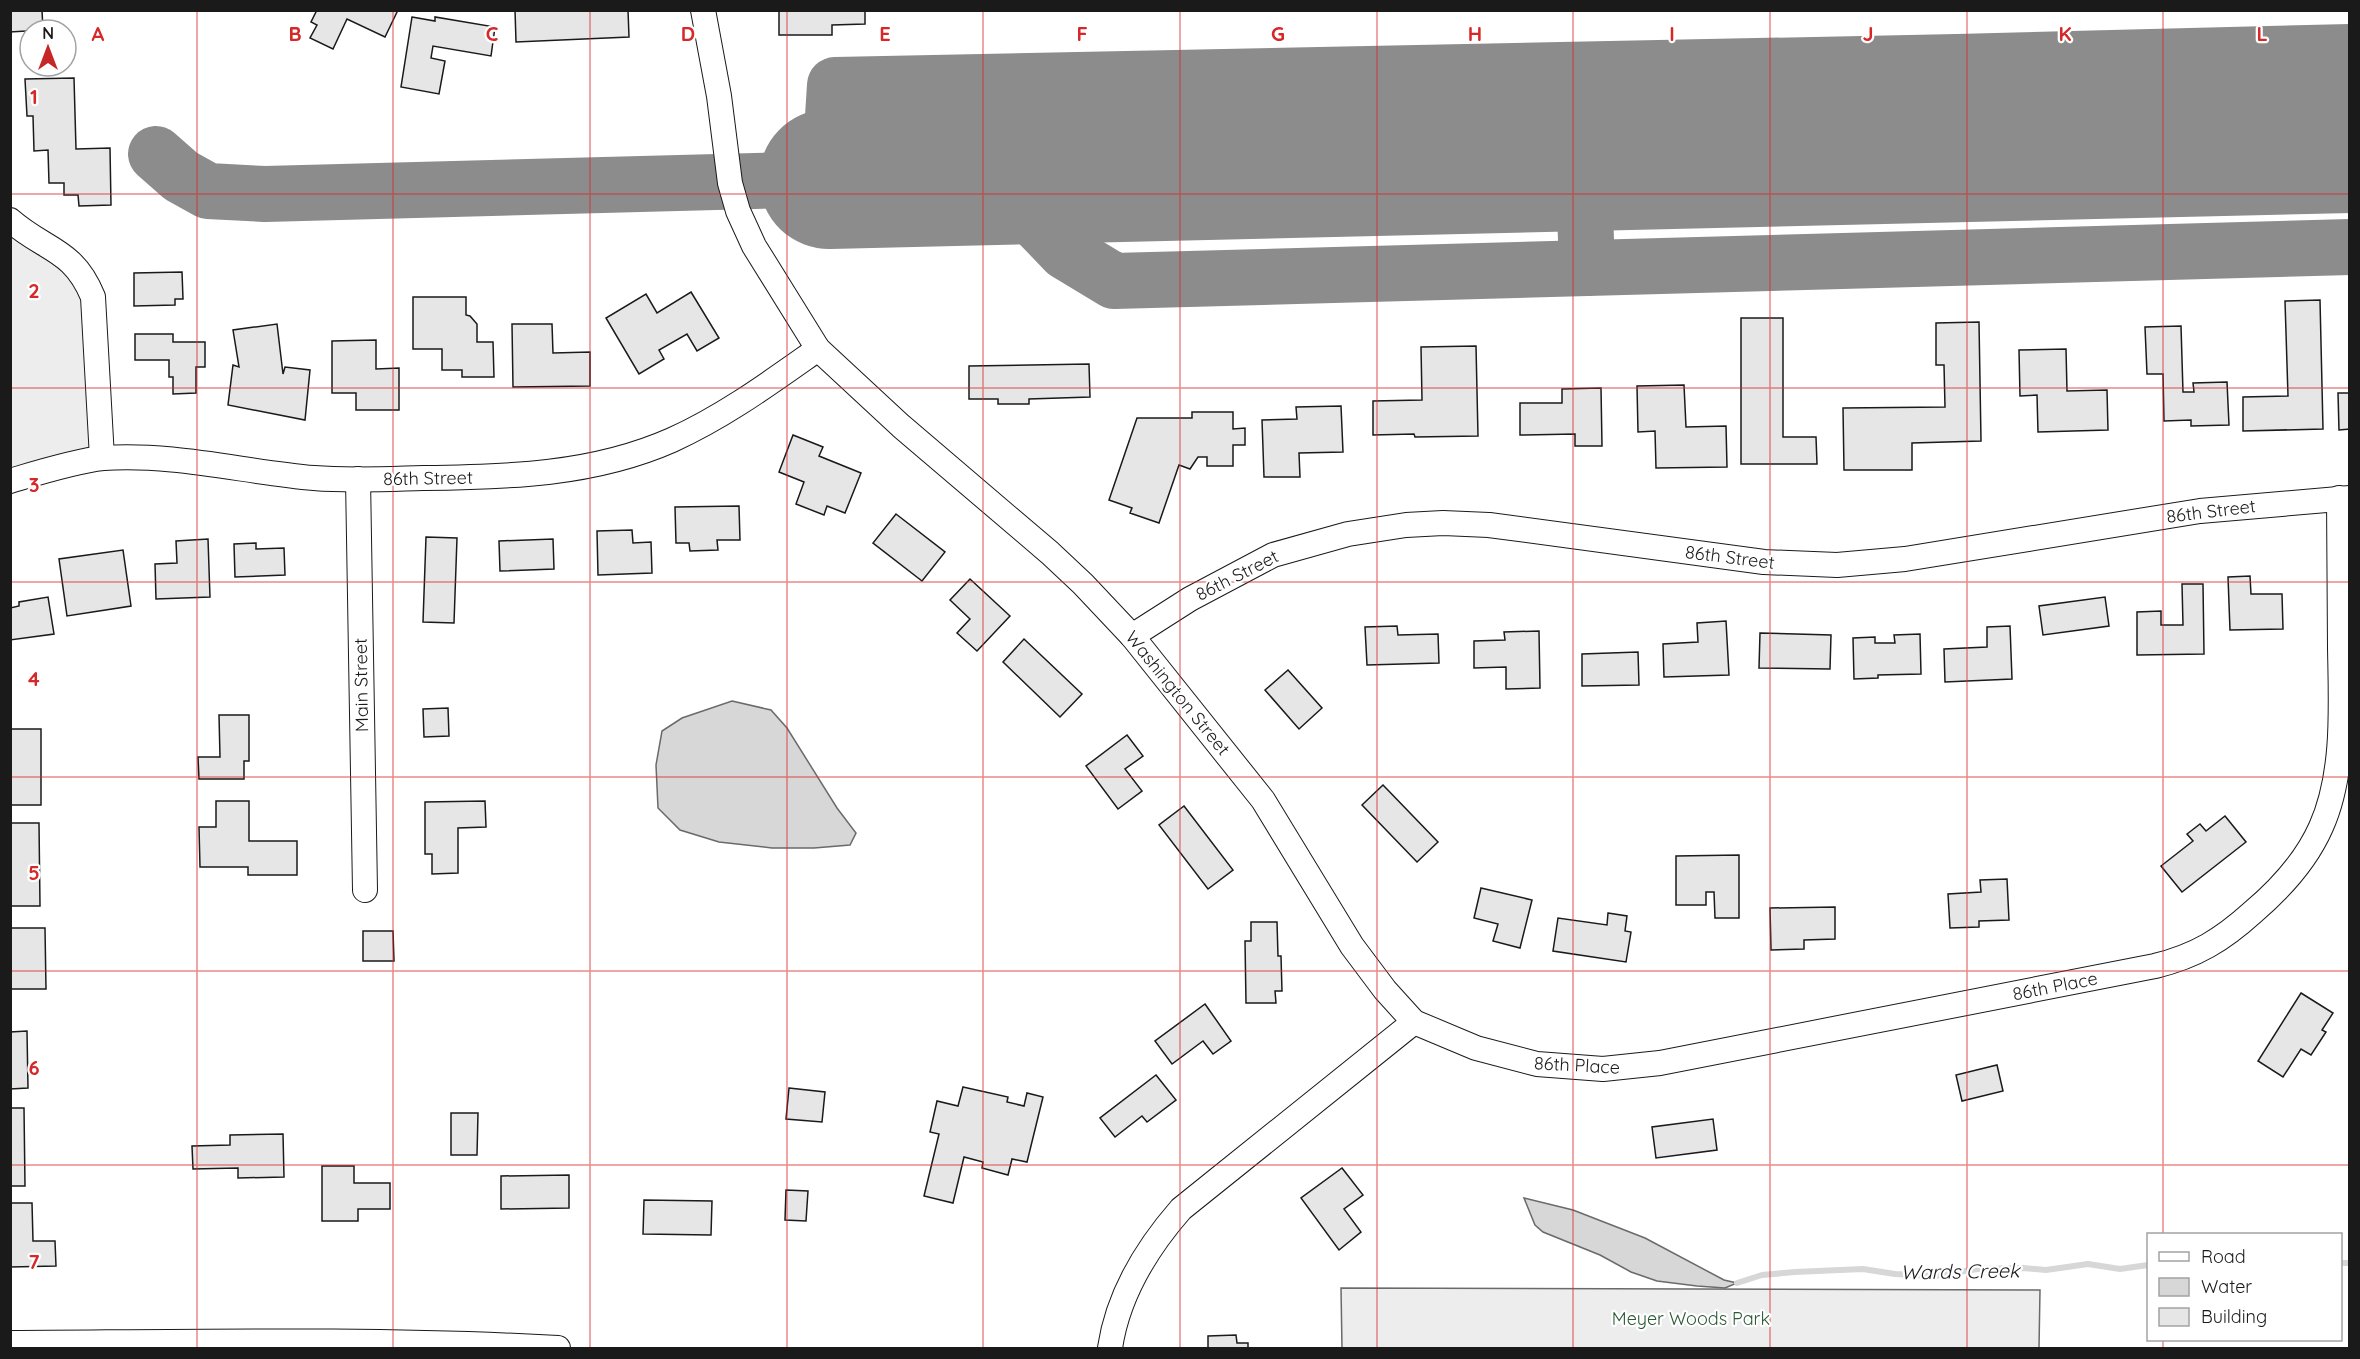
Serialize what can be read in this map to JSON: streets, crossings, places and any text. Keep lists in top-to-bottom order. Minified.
{"streets":{"street":["86th Street","Main Street","Washington Street","86th Place"]},"crossings":[["86th Street","Main Street"],["86th Street","Washington Street"],["86th Street","86th Place"],["Washington Street","86th Place"]],"water":["Wards Creek"],"parks":["Meyer Woods Park"],"legend":["Road","Water","Building"],"north":"top","grid":{"columns":["A","B","C","D","E","F","G","H","I","J","K","L"],"rows":["1","2","3","4","5","6","7"]}}
